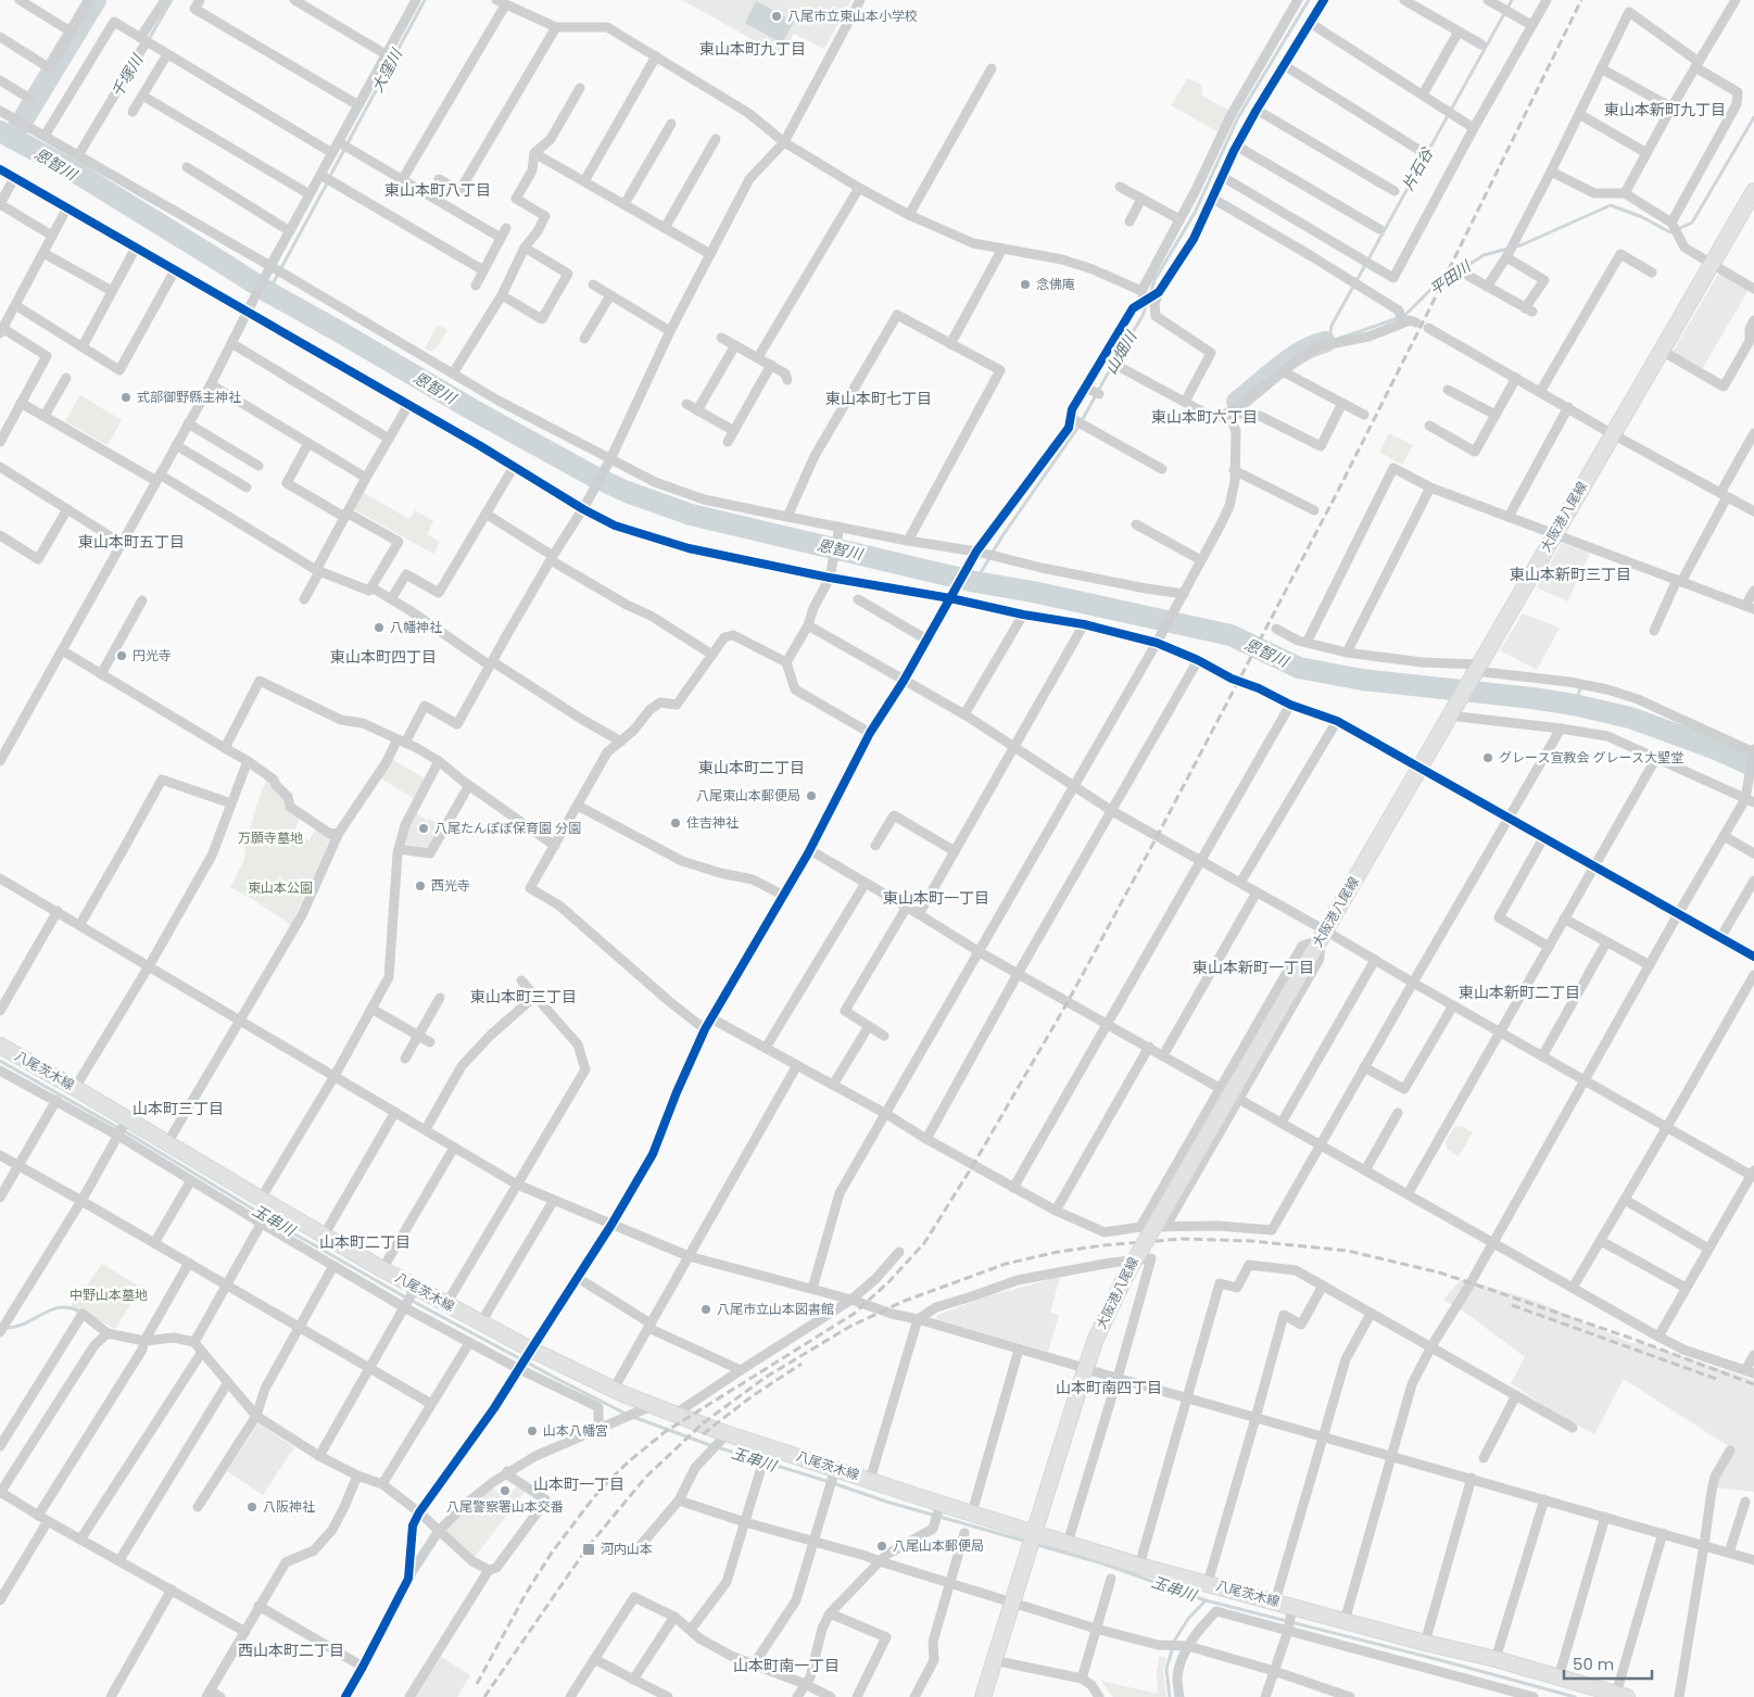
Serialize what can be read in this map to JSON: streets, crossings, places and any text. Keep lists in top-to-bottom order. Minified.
{"streets":{"main road":["大阪港八尾線","八尾茨木線"]},"crossings":[["大阪港八尾線","八尾茨木線"]],"districts":["東山本町九丁目","東山本新町九丁目","東山本町八丁目","東山本町七丁目","東山本町六丁目","東山本町五丁目","東山本新町三丁目","東山本町四丁目","東山本町二丁目","東山本町一丁目","東山本新町一丁目","東山本新町二丁目","東山本町三丁目","山本町三丁目","山本町二丁目","山本町南四丁目","山本町一丁目","西山本町二丁目","山本町南一丁目"],"water":["大窪川","千塚川","恩智川","片石谷","平田川","山畑川","玉串川"],"parks":["万願寺墓地","東山本公園","中野山本墓地"],"places":{"other":["八尾市立東山本小学校","念佛庵","式部御野縣主神社","八幡神社","円光寺","グレース宣教会 グレース大聖堂","八尾東山本郵便局","住吉神社","八尾たんぽぽ保育園 分園","西光寺","八尾市立山本図書館","山本八幡宮","八尾警察署山本交番","八阪神社","八尾山本郵便局"],"transit":["河内山本"]},"scale_bar":"50 m"}
